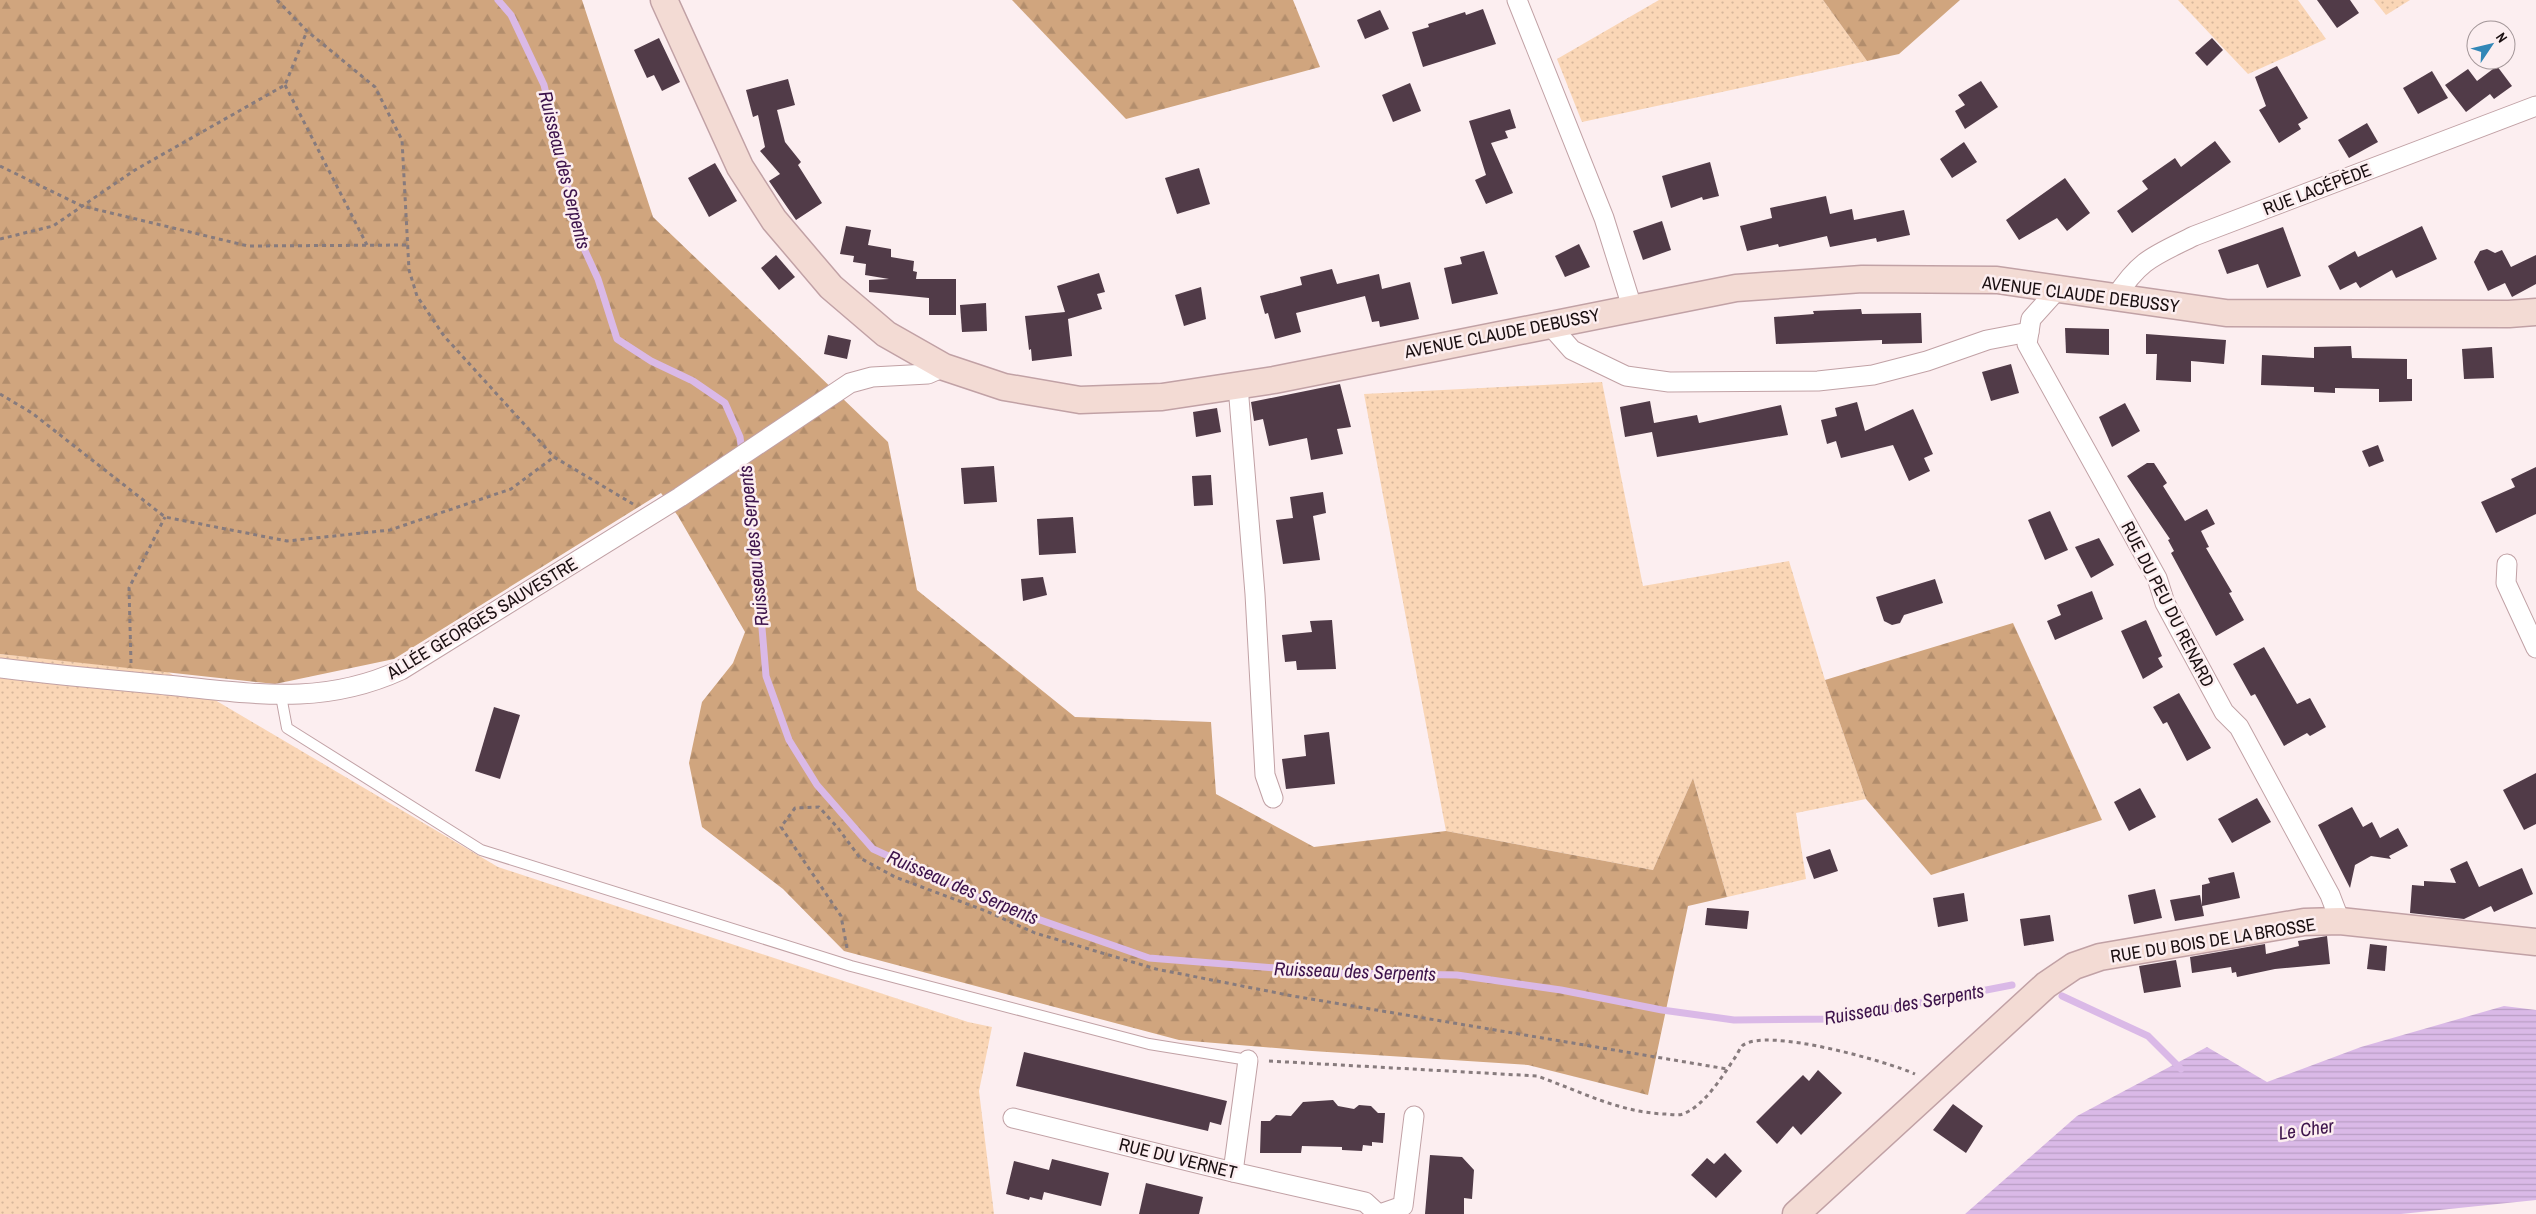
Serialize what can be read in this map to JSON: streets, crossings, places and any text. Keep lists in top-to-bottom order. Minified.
{"streets":{"main road":["AVENUE CLAUDE DEBUSSY","RUE DU BOIS DE LA BROSSE"],"street":["RUE LACÉPÈDE","RUE DU PEU DU RENARD","ALLÉE GEORGES SAUVESTRE","RUE DU VERNET"]},"crossings":[["RUE LACÉPÈDE","AVENUE CLAUDE DEBUSSY"],["AVENUE CLAUDE DEBUSSY","ALLÉE GEORGES SAUVESTRE"],["RUE DU PEU DU RENARD","RUE DU BOIS DE LA BROSSE"]],"water":["Ruisseau des Serpents","Le Cher"],"north":"top right"}
